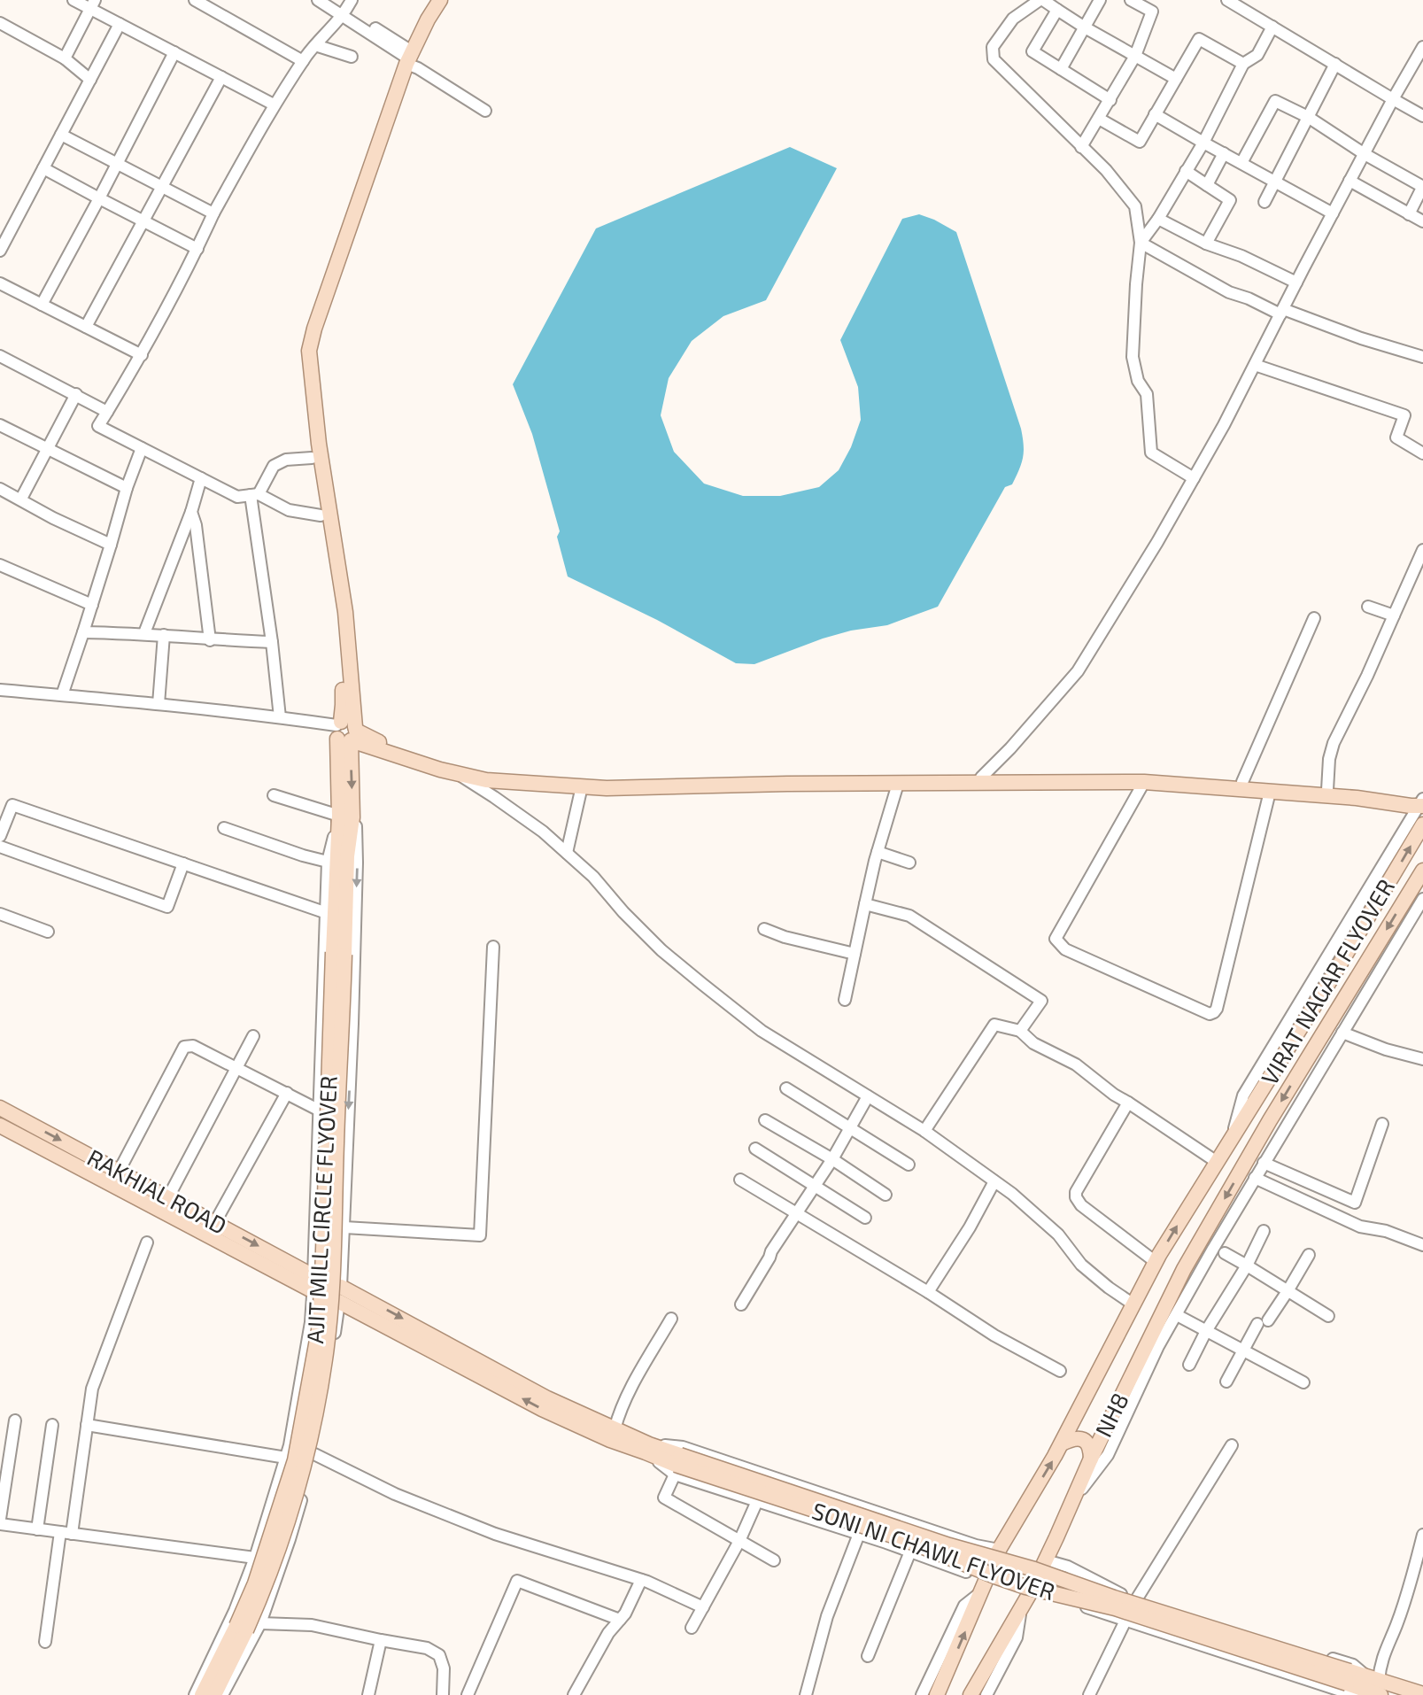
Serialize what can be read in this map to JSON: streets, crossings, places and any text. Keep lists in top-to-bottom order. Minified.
{"streets":{"main road":["VIRAT NAGAR FLYOVER","RAKHIAL ROAD","AJIT MILL CIRCLE FLYOVER","NH8","SONI NI CHAWL FLYOVER"]},"crossings":[["VIRAT NAGAR FLYOVER","NH8"]]}
